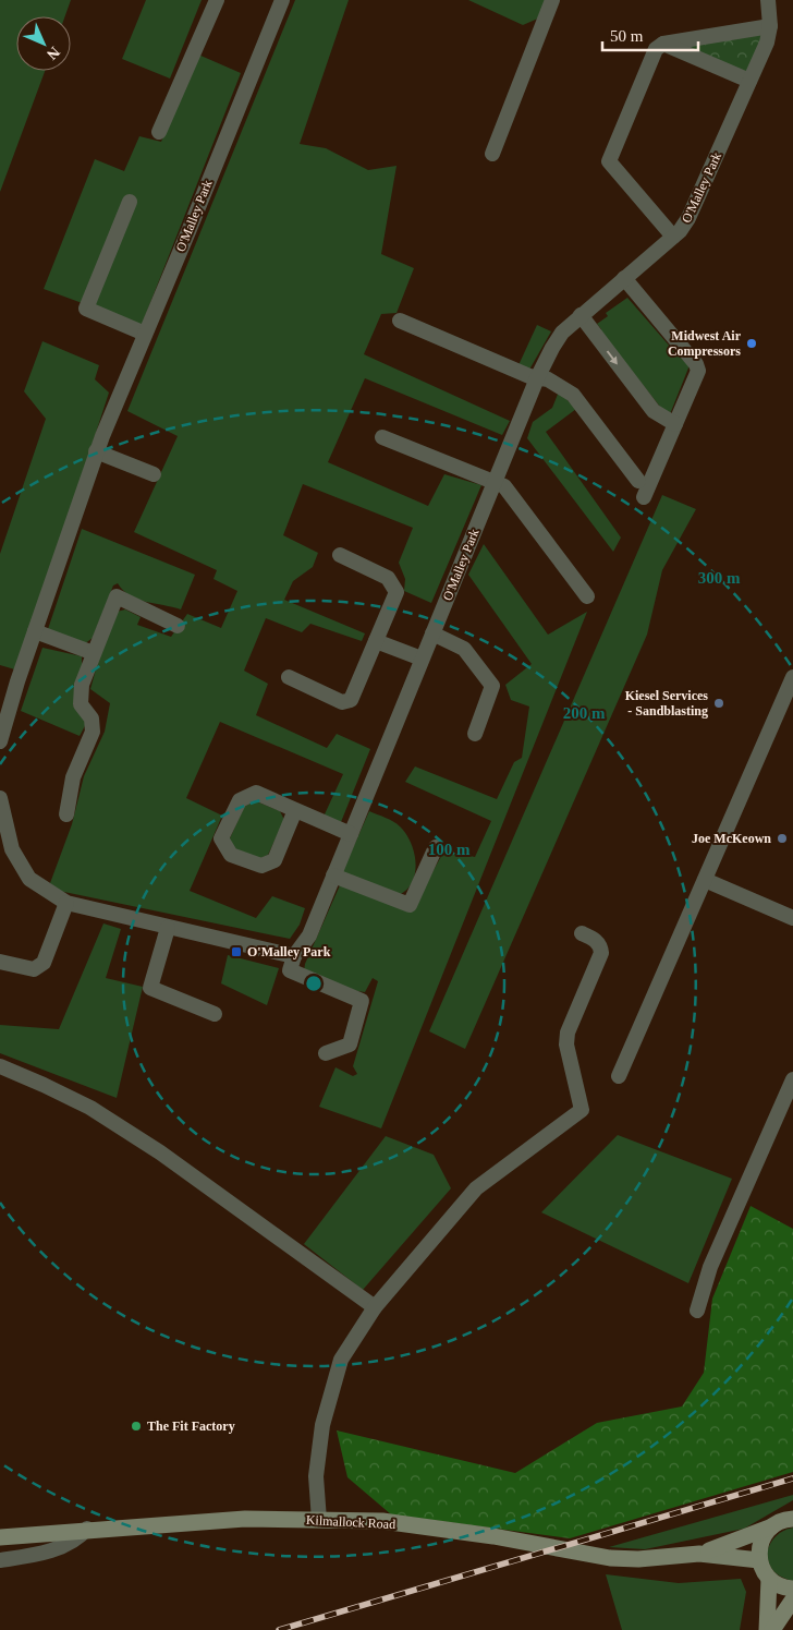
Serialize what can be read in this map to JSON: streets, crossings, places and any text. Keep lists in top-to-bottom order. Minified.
{"streets":{"main road":["Kilmallock Road"],"street":["O'Malley Park"]},"places":{"other":["Midwest Air Compressors","Kiesel Services - Sandblasting","Joe McKeown","The Fit Factory"],"transit":["O'Malley Park"]},"scale_bar":"50 m","north":"bottom right","rings":["300 m","200 m","100 m"]}
